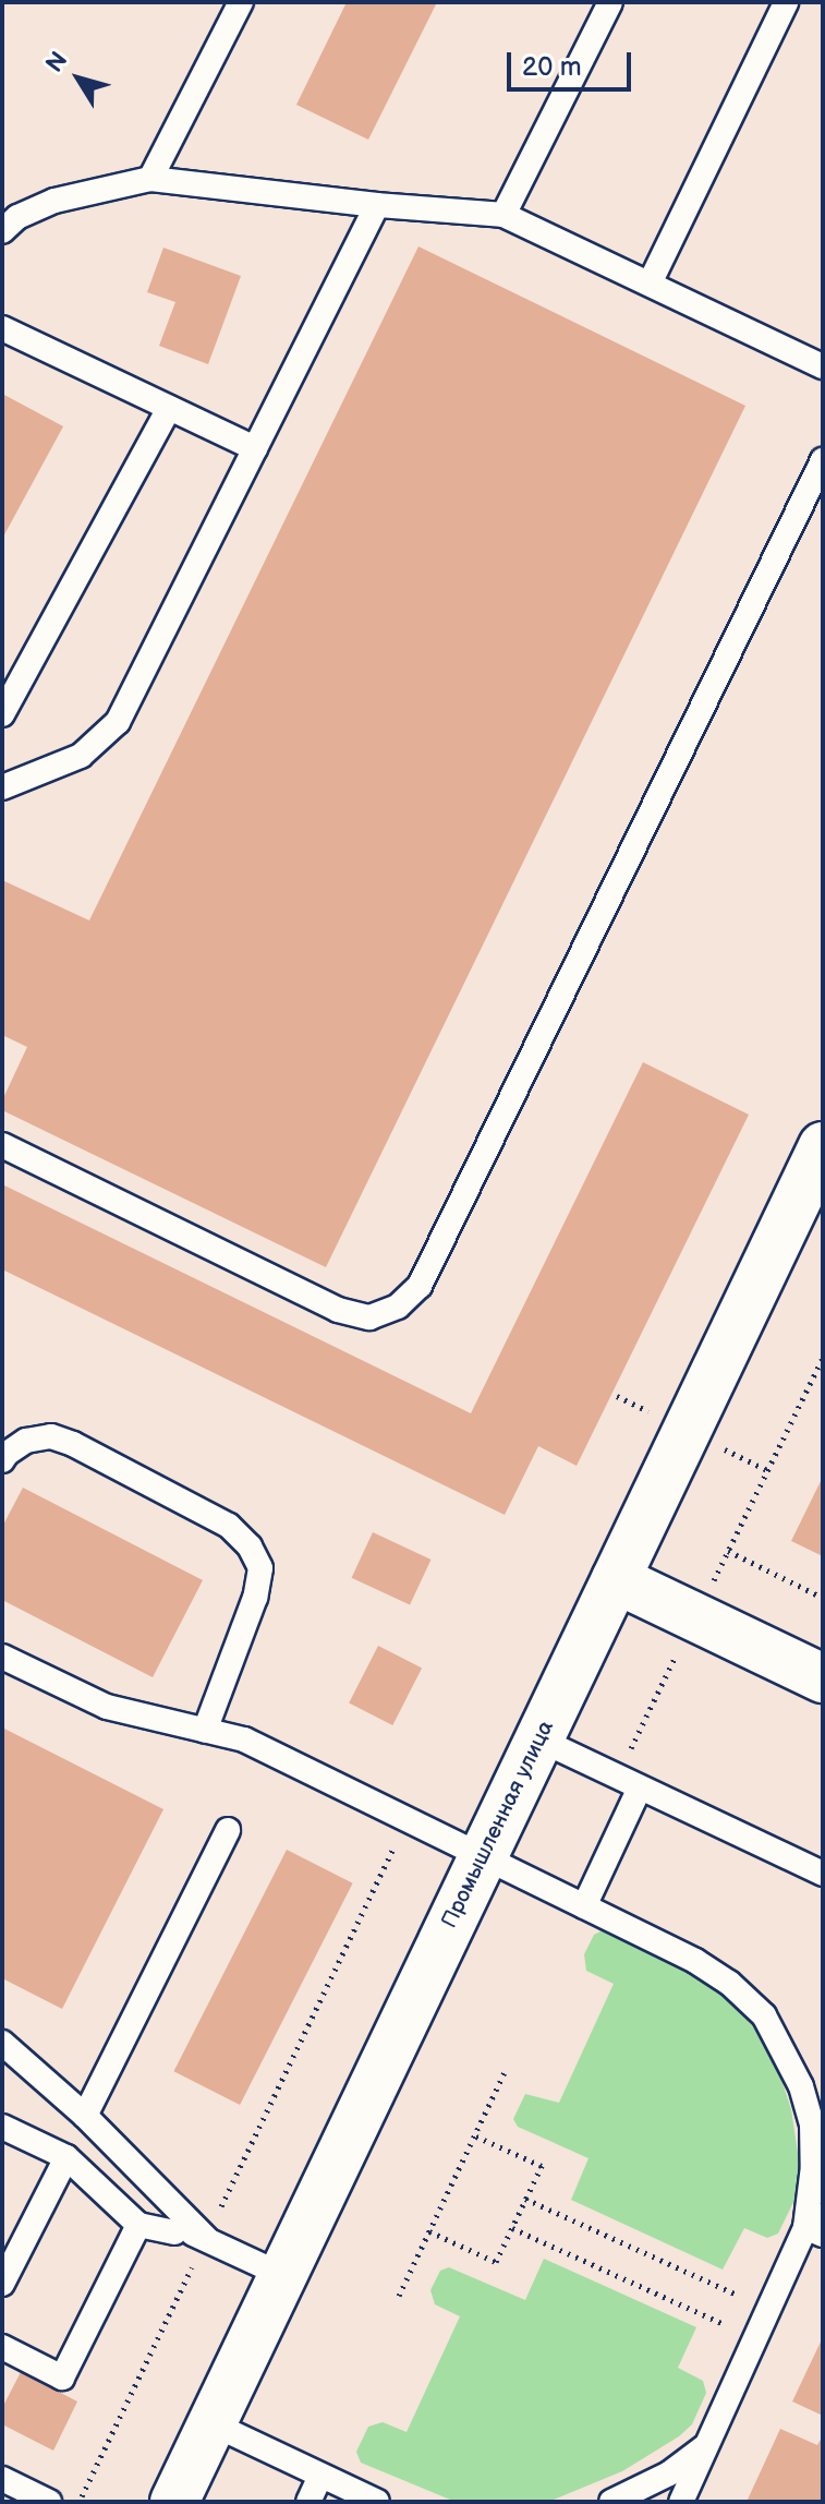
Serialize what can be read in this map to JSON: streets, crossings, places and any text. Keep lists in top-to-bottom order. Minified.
{"streets":{"main road":["Промышленная улица"]},"scale_bar":"20 m","north":"top left"}
